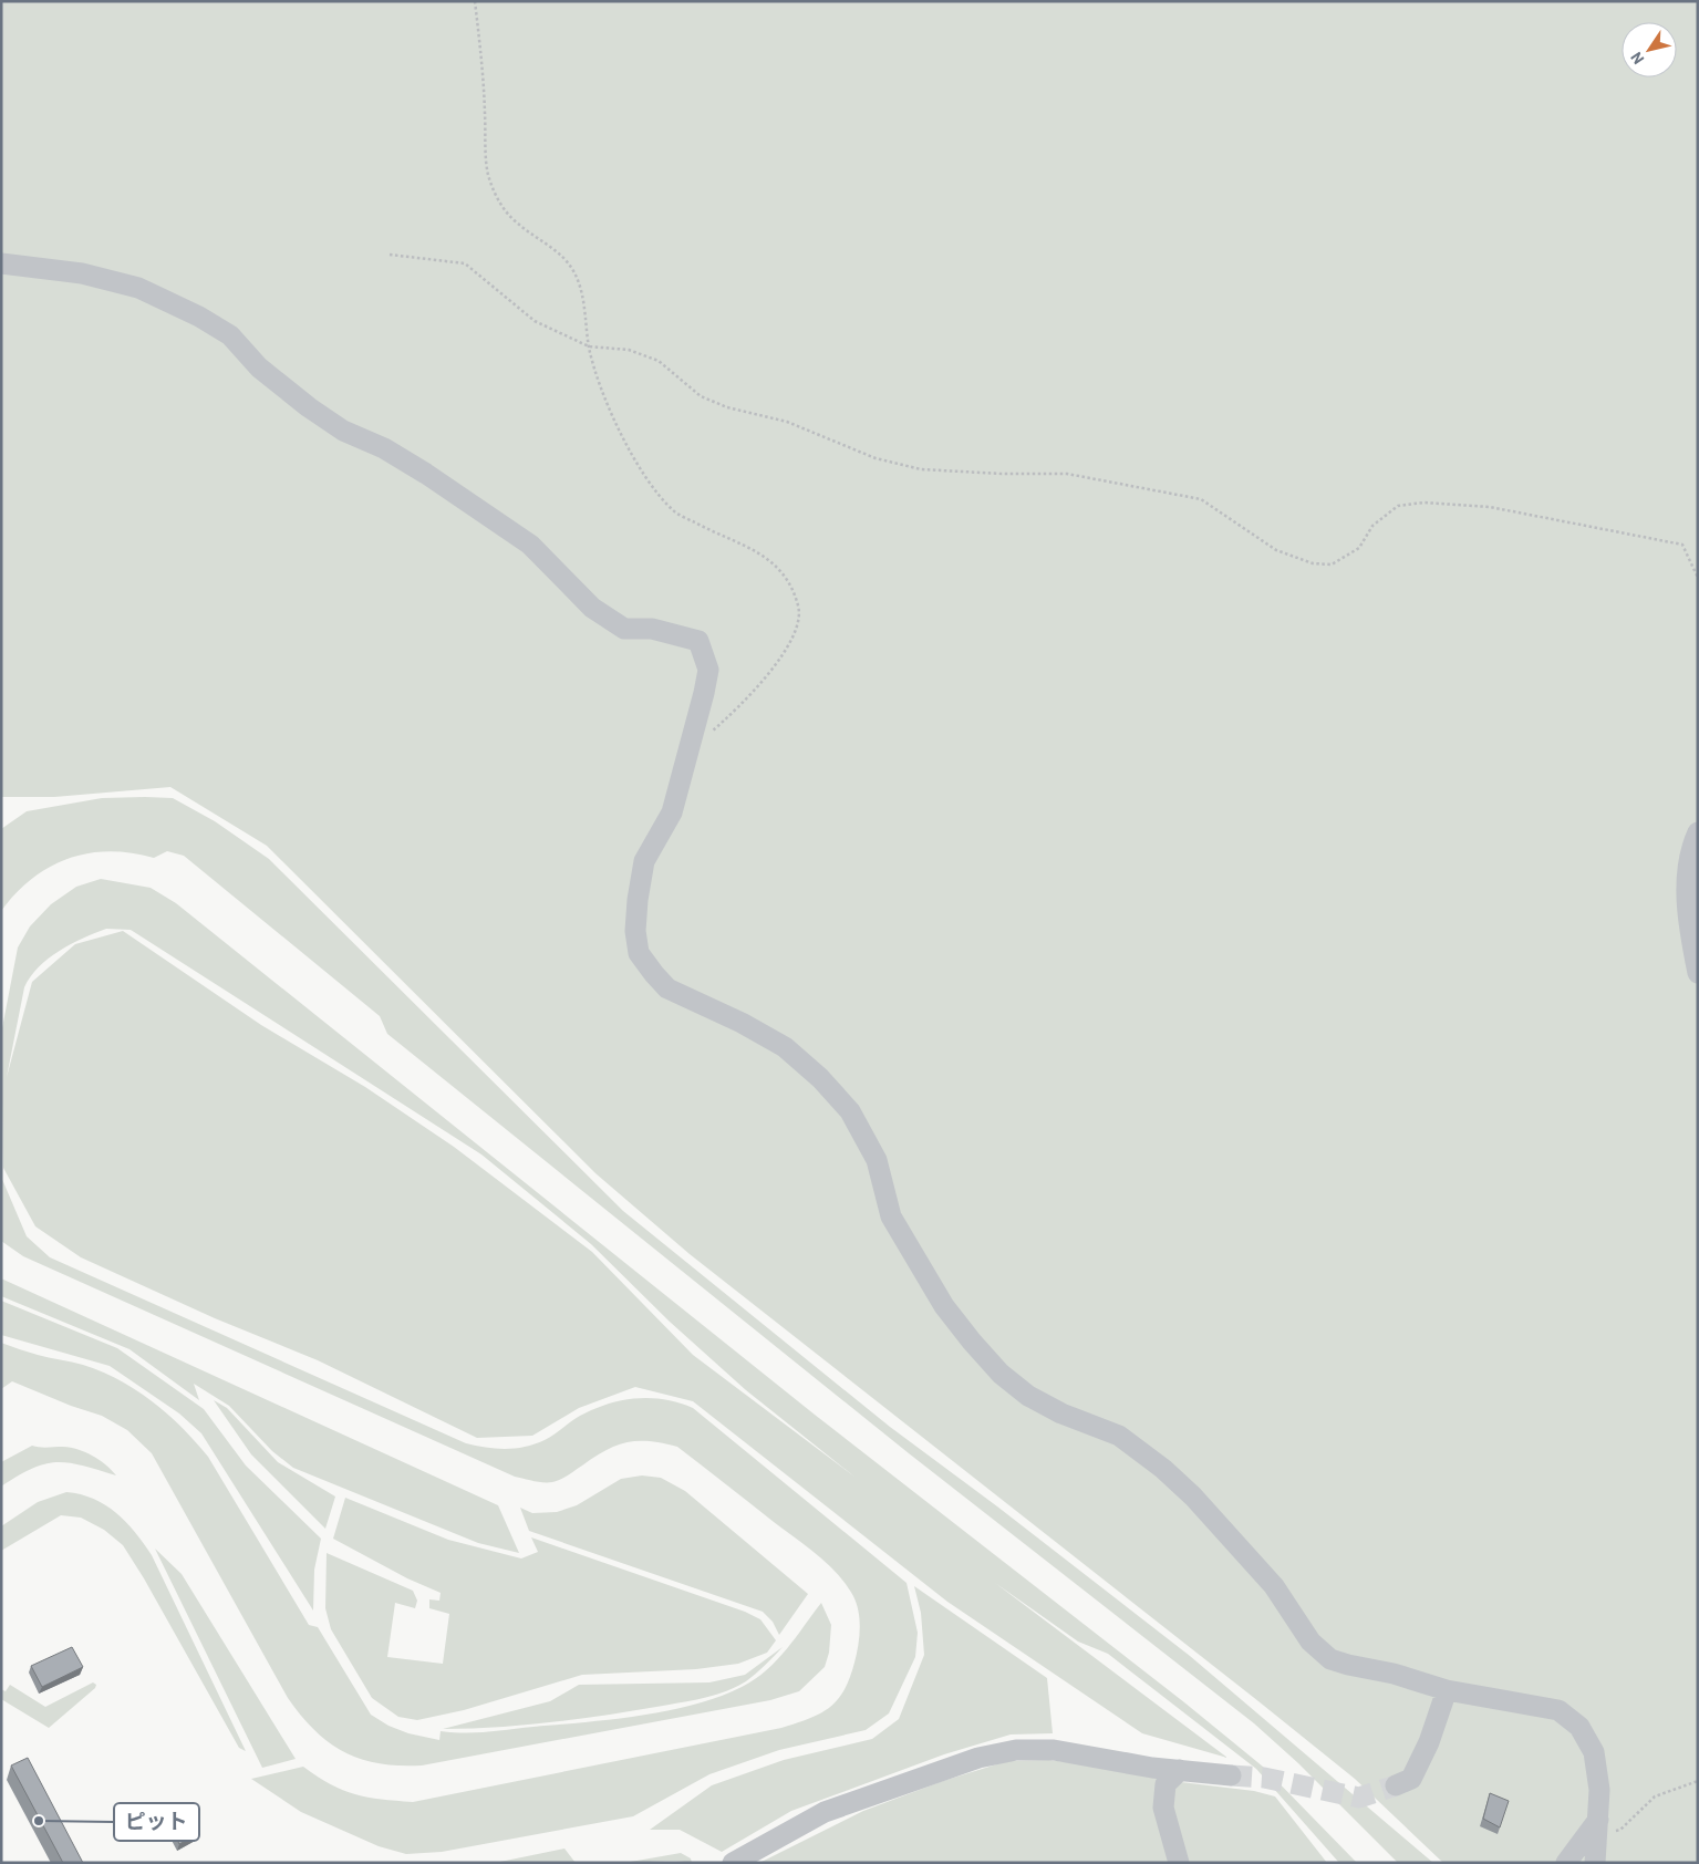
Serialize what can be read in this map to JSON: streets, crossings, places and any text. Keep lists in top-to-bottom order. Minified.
{"places":["ピット"],"north":"bottom left"}
